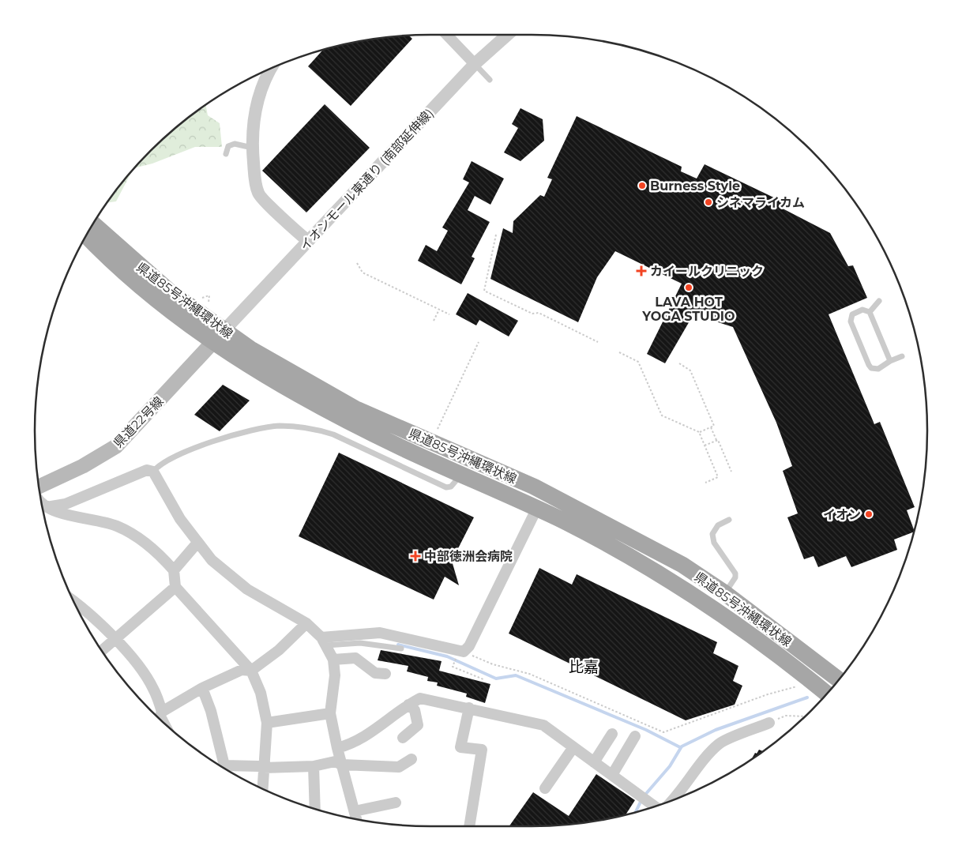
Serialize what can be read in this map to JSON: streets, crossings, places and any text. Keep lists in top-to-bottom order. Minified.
{"streets":{"main road":["県道85号沖縄環状線","県道22号線"],"street":["イオンモール東通り (南部延伸線)"]},"crossings":[["イオンモール東通り (南部延伸線)","県道85号沖縄環状線"],["イオンモール東通り (南部延伸線)","県道22号線"],["県道85号沖縄環状線","県道22号線"]],"districts":["比嘉"],"places":{"other":["Burness Style","シネマライカム","LAVA HOT YOGA STUDIO","イオン"],"health":["カイールクリニック","中部徳洲会病院"]}}
